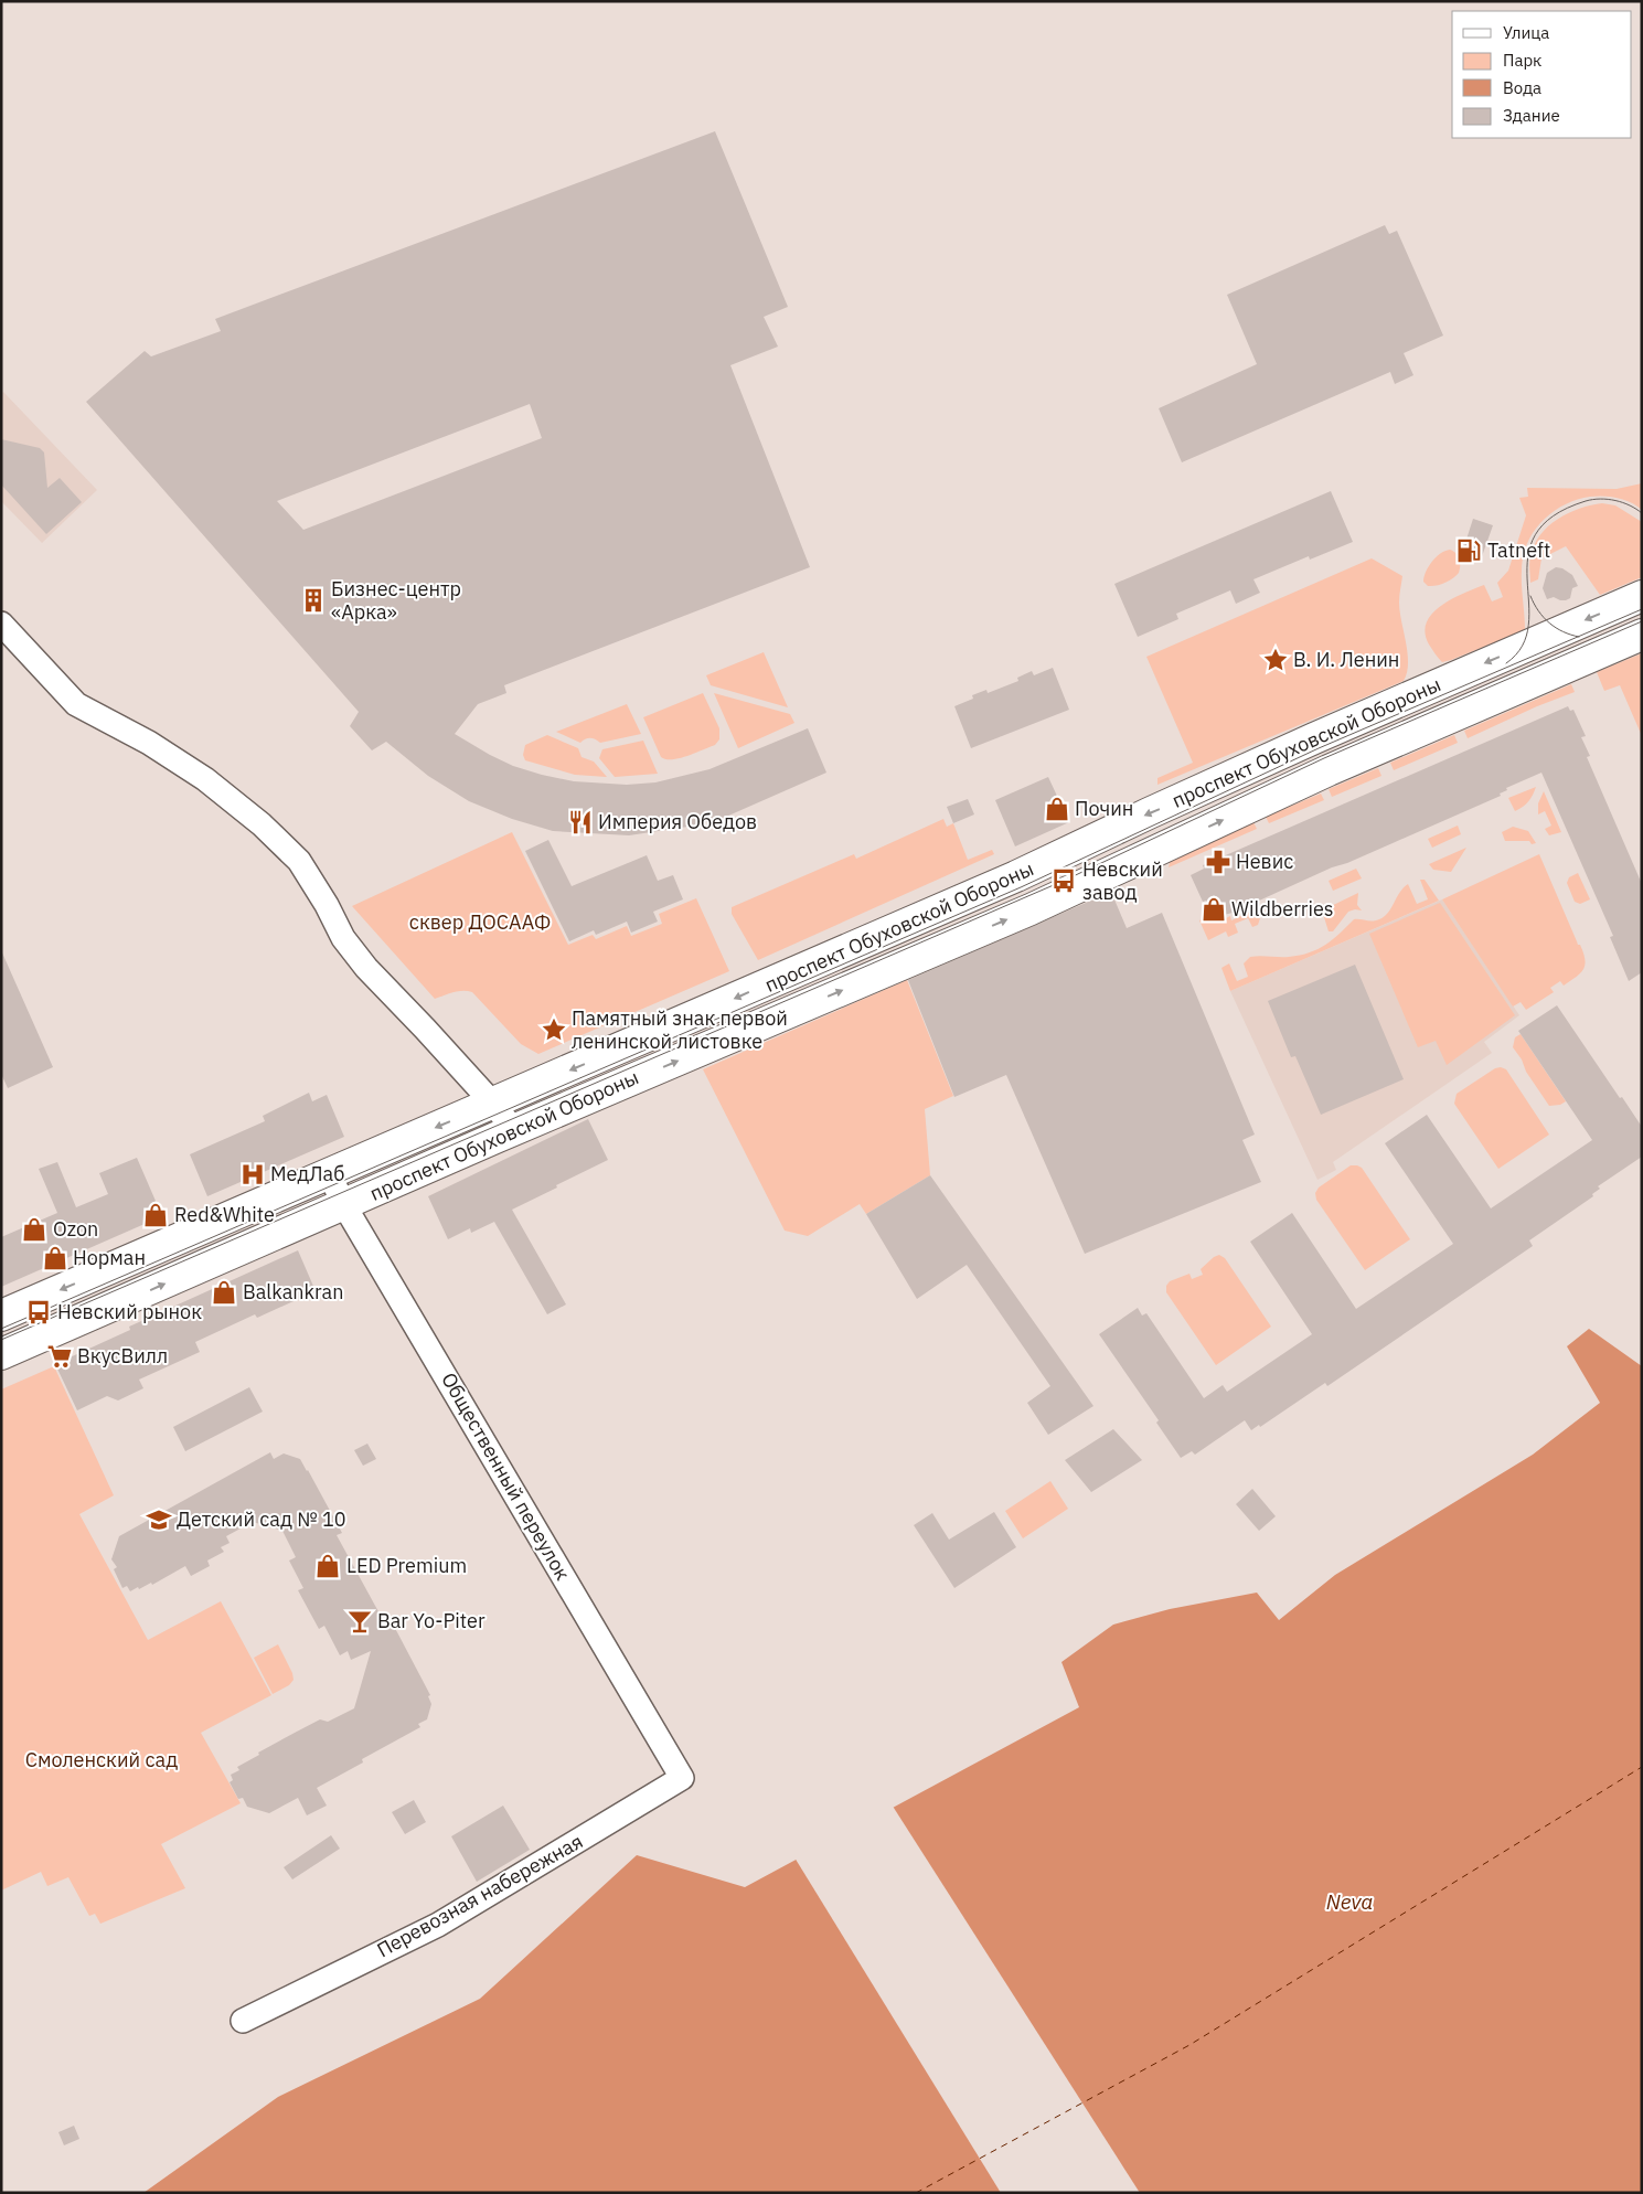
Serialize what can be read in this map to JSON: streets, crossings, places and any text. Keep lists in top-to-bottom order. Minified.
{"streets":{"main road":["проспект Обуховской Обороны"],"street":["Общественный переулок","Перевозная набережная"]},"crossings":[["проспект Обуховской Обороны","Общественный переулок"],["Общественный переулок","Перевозная набережная"]],"water":["Neva"],"parks":["сквер ДОСААФ","Смоленский сад"],"places":{"fuel station":["Tatneft"],"building":["Бизнес-центр «Арка»"],"place":["В. И. Ленин","Памятный знак первой ленинской листовке"],"shop":["Почин","Wildberries","Red&White","Ozon","Норман","Balkankran","LED Premium"],"restaurant":["Империя Обедов"],"pharmacy":["Невис"],"bus stop":["Невский завод","Невский рынок"],"hospital":["МедЛаб"],"supermarket":["ВкусВилл"],"school or university":["Детский сад № 10"],"bar":["Bar Yo-Piter"]},"legend":["Улица","Парк","Вода","Здание"]}
